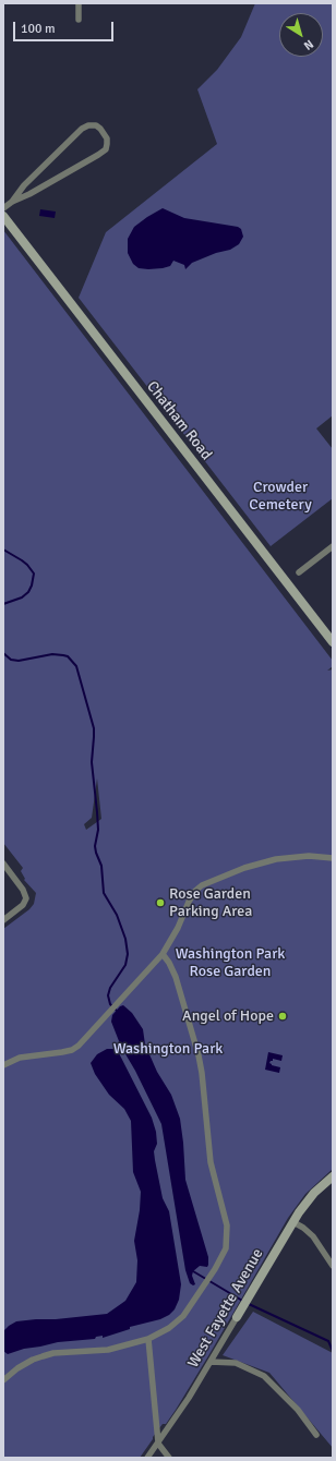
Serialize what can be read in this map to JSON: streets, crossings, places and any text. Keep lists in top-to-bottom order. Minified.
{"streets":{"main road":["Chatham Road","West Fayette Avenue"]},"parks":["Crowder Cemetery","Washington Park Rose Garden","Washington Park"],"places":["Rose Garden Parking Area","Angel of Hope"],"scale_bar":"100 m","north":"bottom right"}
